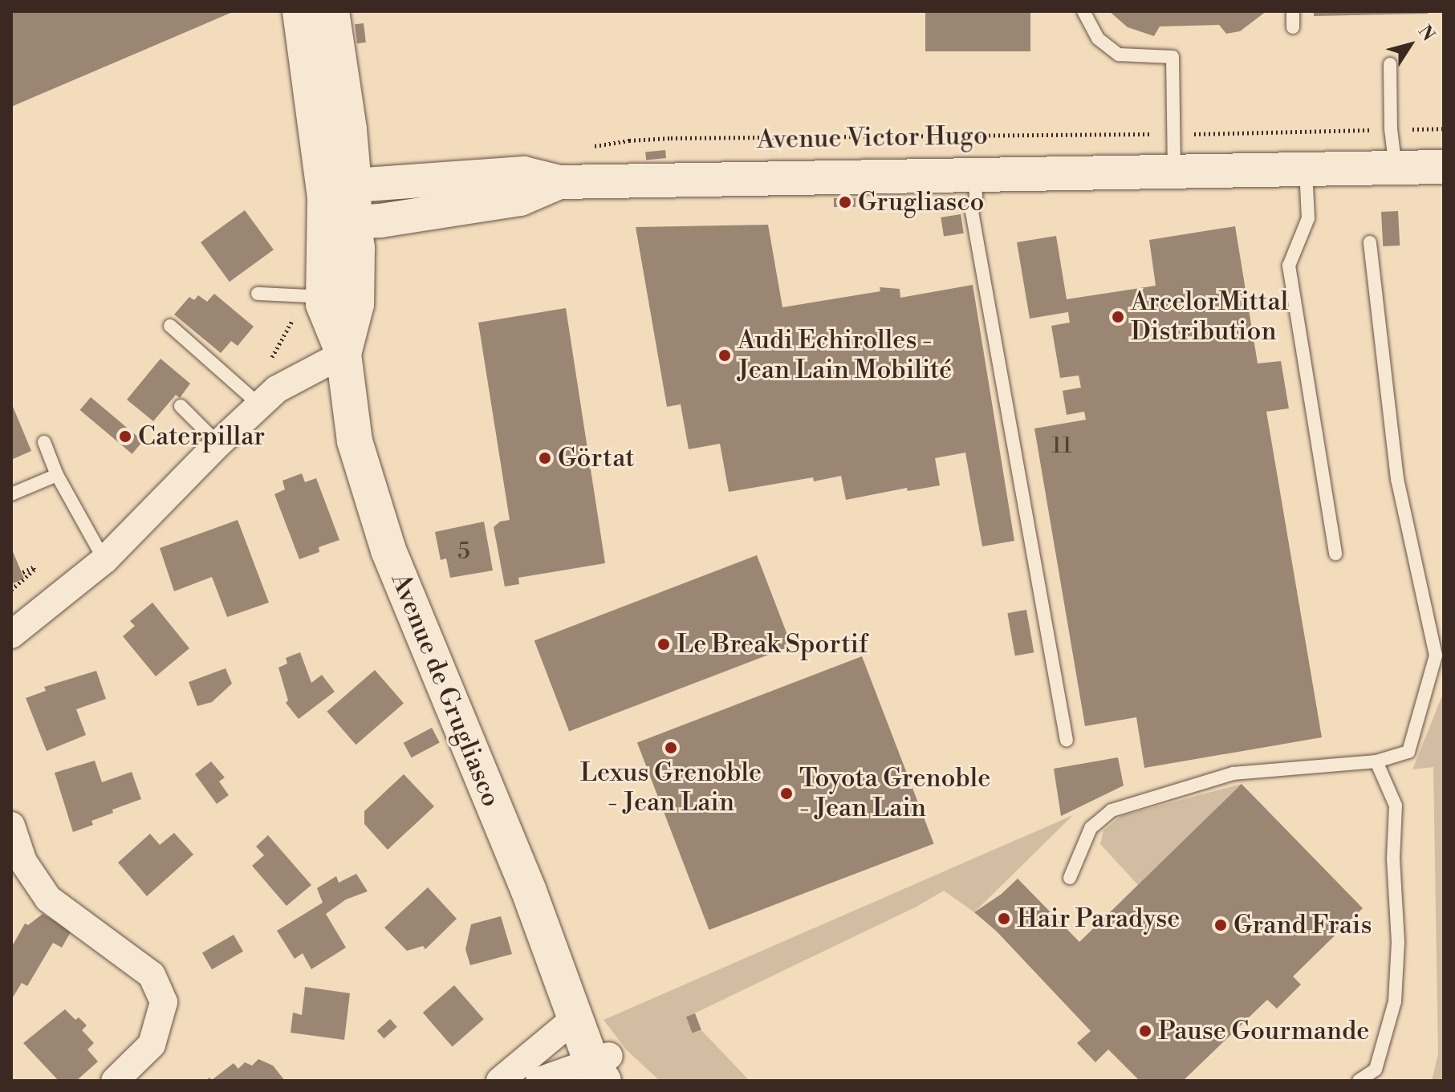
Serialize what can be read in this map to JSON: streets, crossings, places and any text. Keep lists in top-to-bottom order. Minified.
{"streets":{"main road":["Avenue de Grugliasco"],"street":["Avenue Victor Hugo"]},"crossings":[["Avenue Victor Hugo","Avenue de Grugliasco"]],"places":["Grugliasco","ArcelorMittal Distribution","Audi Echirolles - Jean Lain Mobilité","Caterpillar","Görtat","Le Break Sportif","Lexus Grenoble - Jean Lain","Toyota Grenoble - Jean Lain","Hair Paradyse","Grand Frais","Pause Gourmande"],"house_numbers":["11","5"],"north":"top right"}
